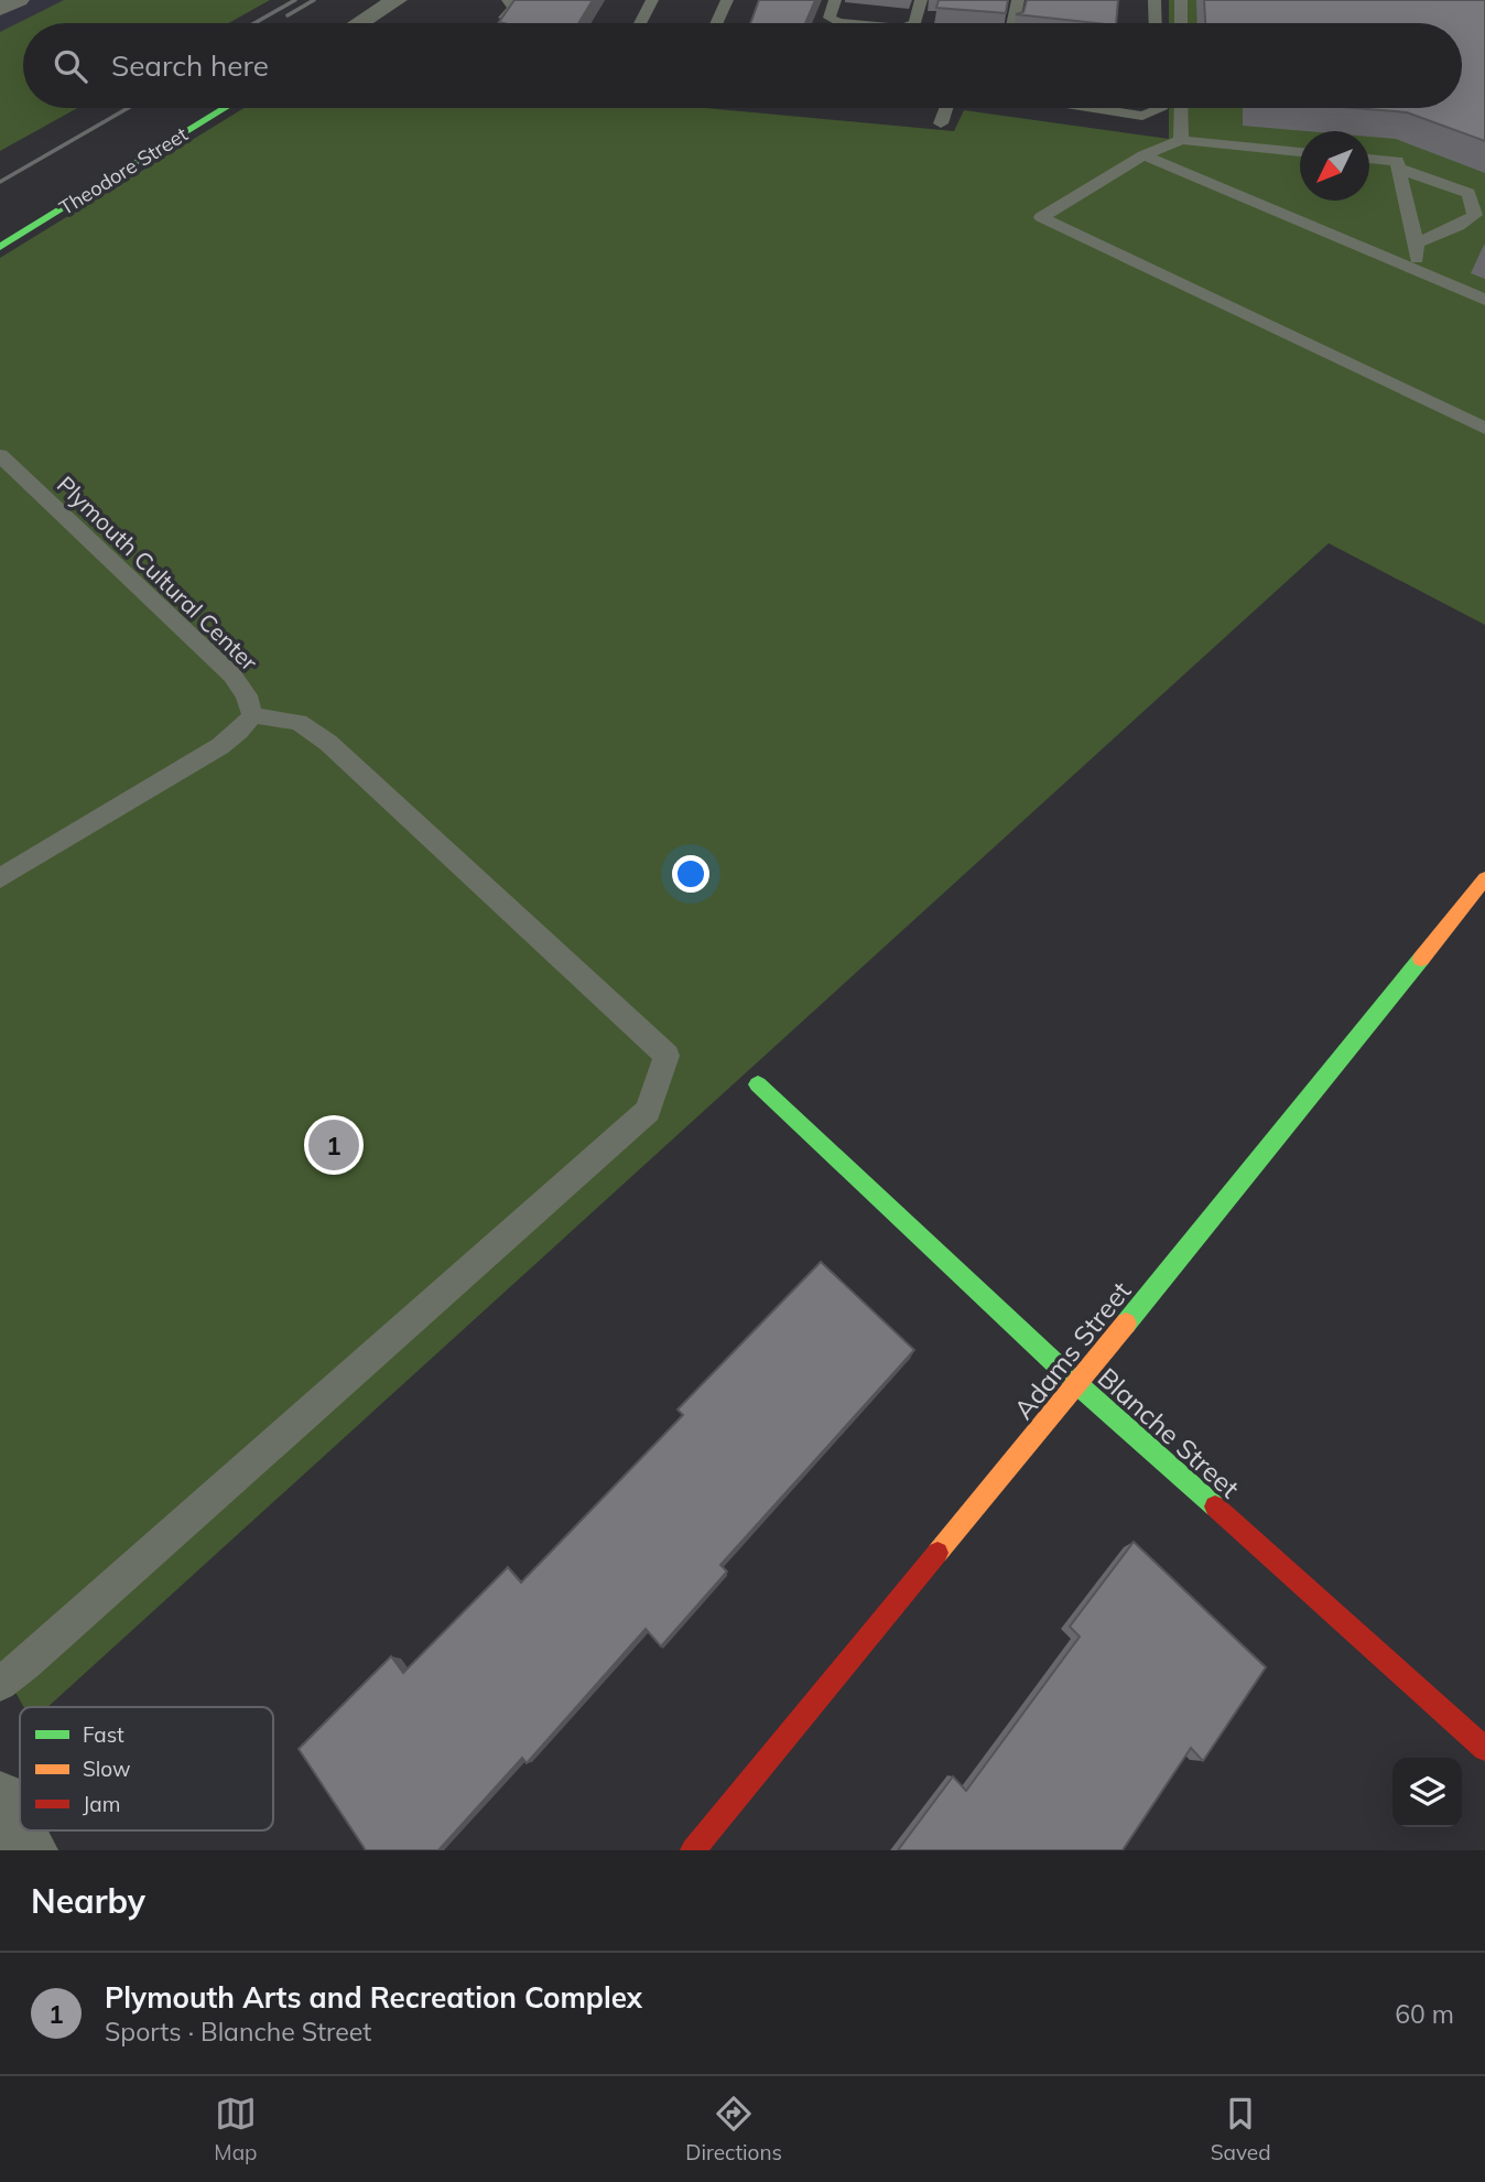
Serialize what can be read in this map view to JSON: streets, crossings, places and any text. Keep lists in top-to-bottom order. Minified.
{"streets":{"street":["Theodore Street","Adams Street","Blanche Street"],"lane":["Plymouth Cultural Center"]},"crossings":[["Adams Street","Blanche Street"]],"legend":["Fast","Slow","Jam"],"north":"bottom left","page":{"search":"Search here","pins":"1","heading":"Nearby","list":[{"mark":"1","name":"Plymouth Arts and Recreation Complex","note":"Sports · Blanche Street","value":"60 m"}],"nav":["Map","Directions","Saved"]}}
